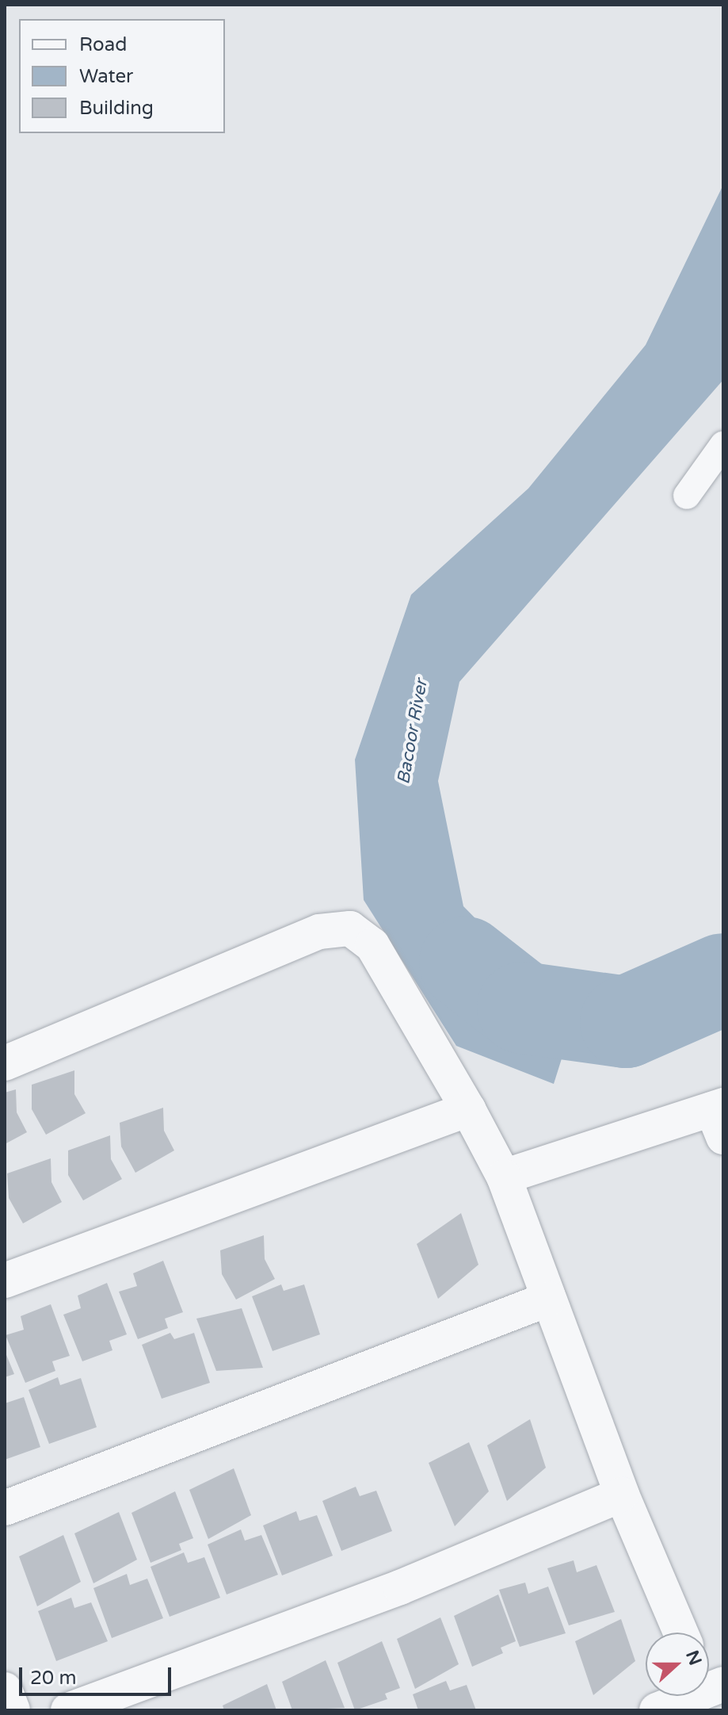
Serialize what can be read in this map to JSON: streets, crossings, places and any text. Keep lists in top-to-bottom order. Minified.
{"water":["Bacoor River"],"legend":["Road","Water","Building"],"scale_bar":"20 m","north":"right"}
